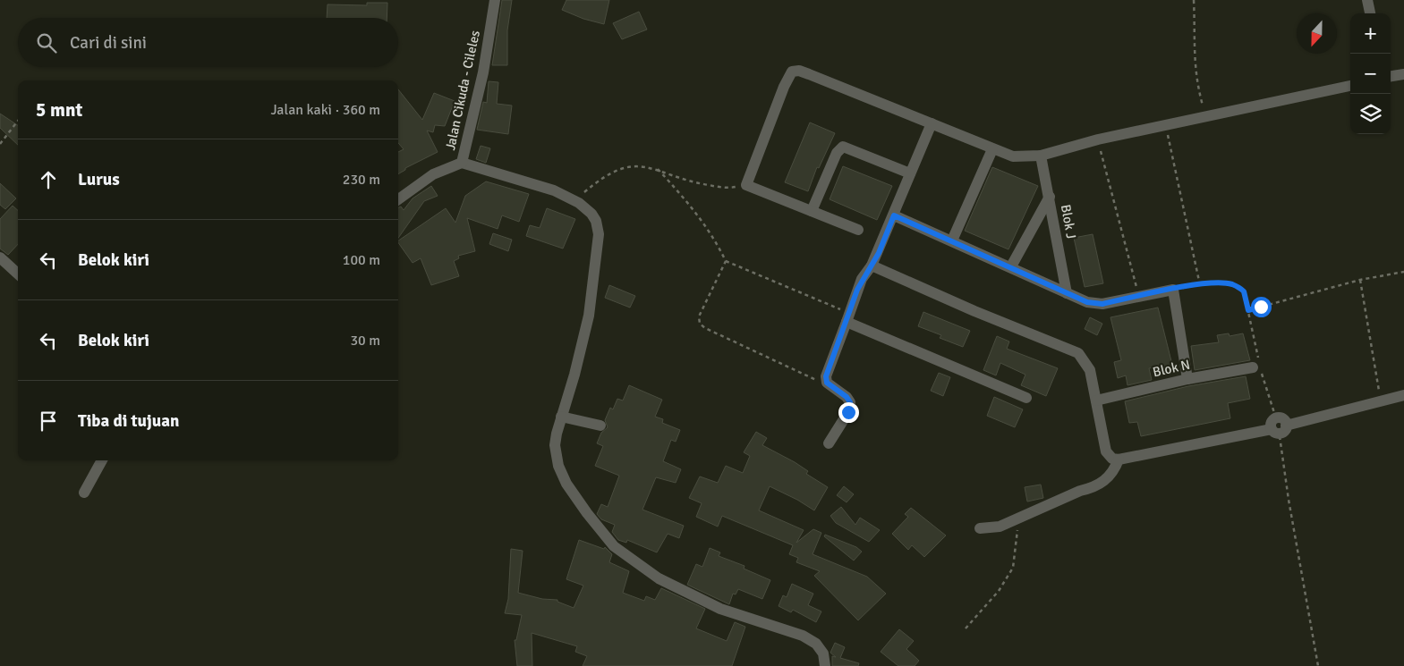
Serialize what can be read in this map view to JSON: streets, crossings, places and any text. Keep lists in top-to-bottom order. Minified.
{"streets":{"street":["Jalan Cikuda - Cileles","Blok J","Blok N"]},"north":"bottom","page":{"map_buttons":["+","−"],"search":"Cari di sini","heading":["5 mnt","Jalan kaki · 360 m"],"list":[["Lurus","230 m"],["Belok kiri","100 m"],["Belok kiri","30 m"],"Tiba di tujuan"]}}
